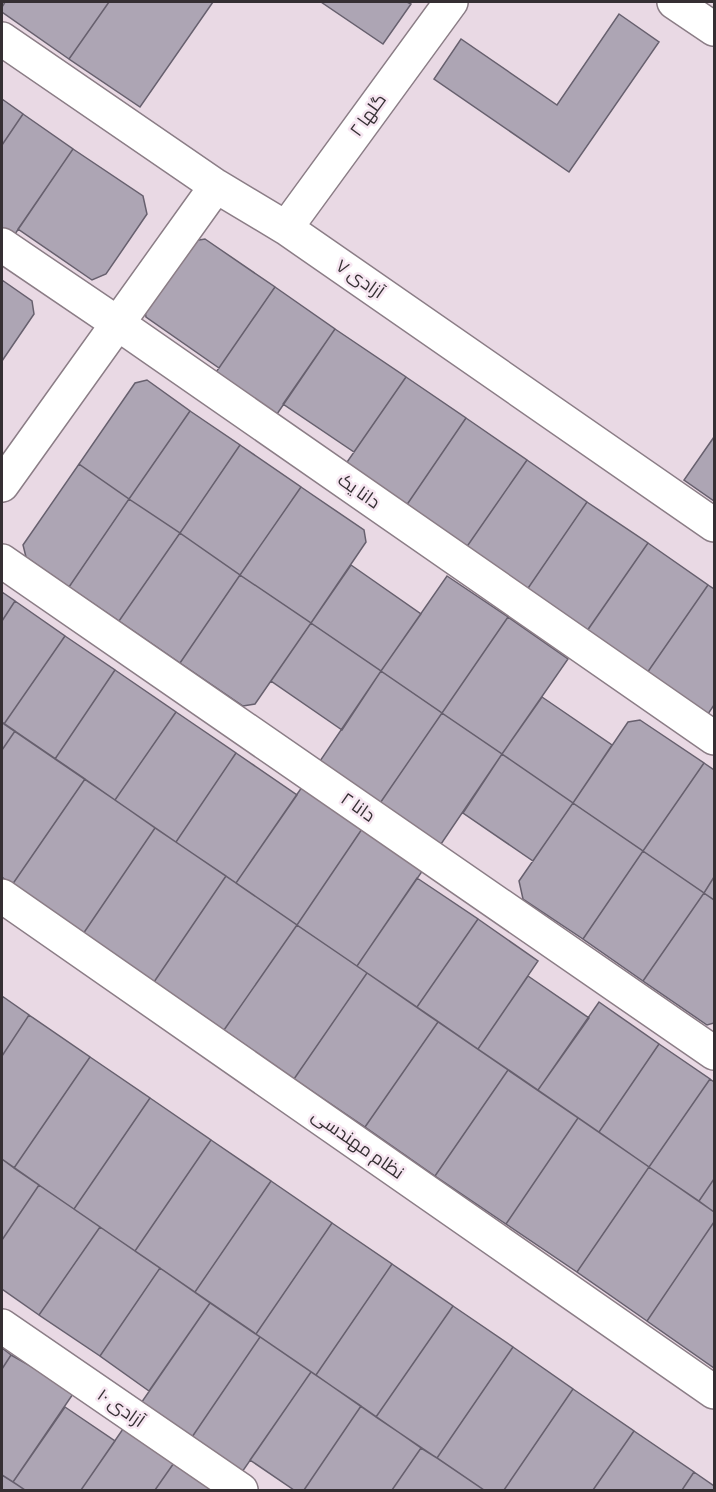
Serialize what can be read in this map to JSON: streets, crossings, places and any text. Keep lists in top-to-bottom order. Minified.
{"streets":{"street":["گلها ۲","آزادی ۷","دانا یک","دانا ۲","نظام مهندسی","آزادی ۱۰"]},"crossings":[["گلها ۲","آزادی ۷"]]}
